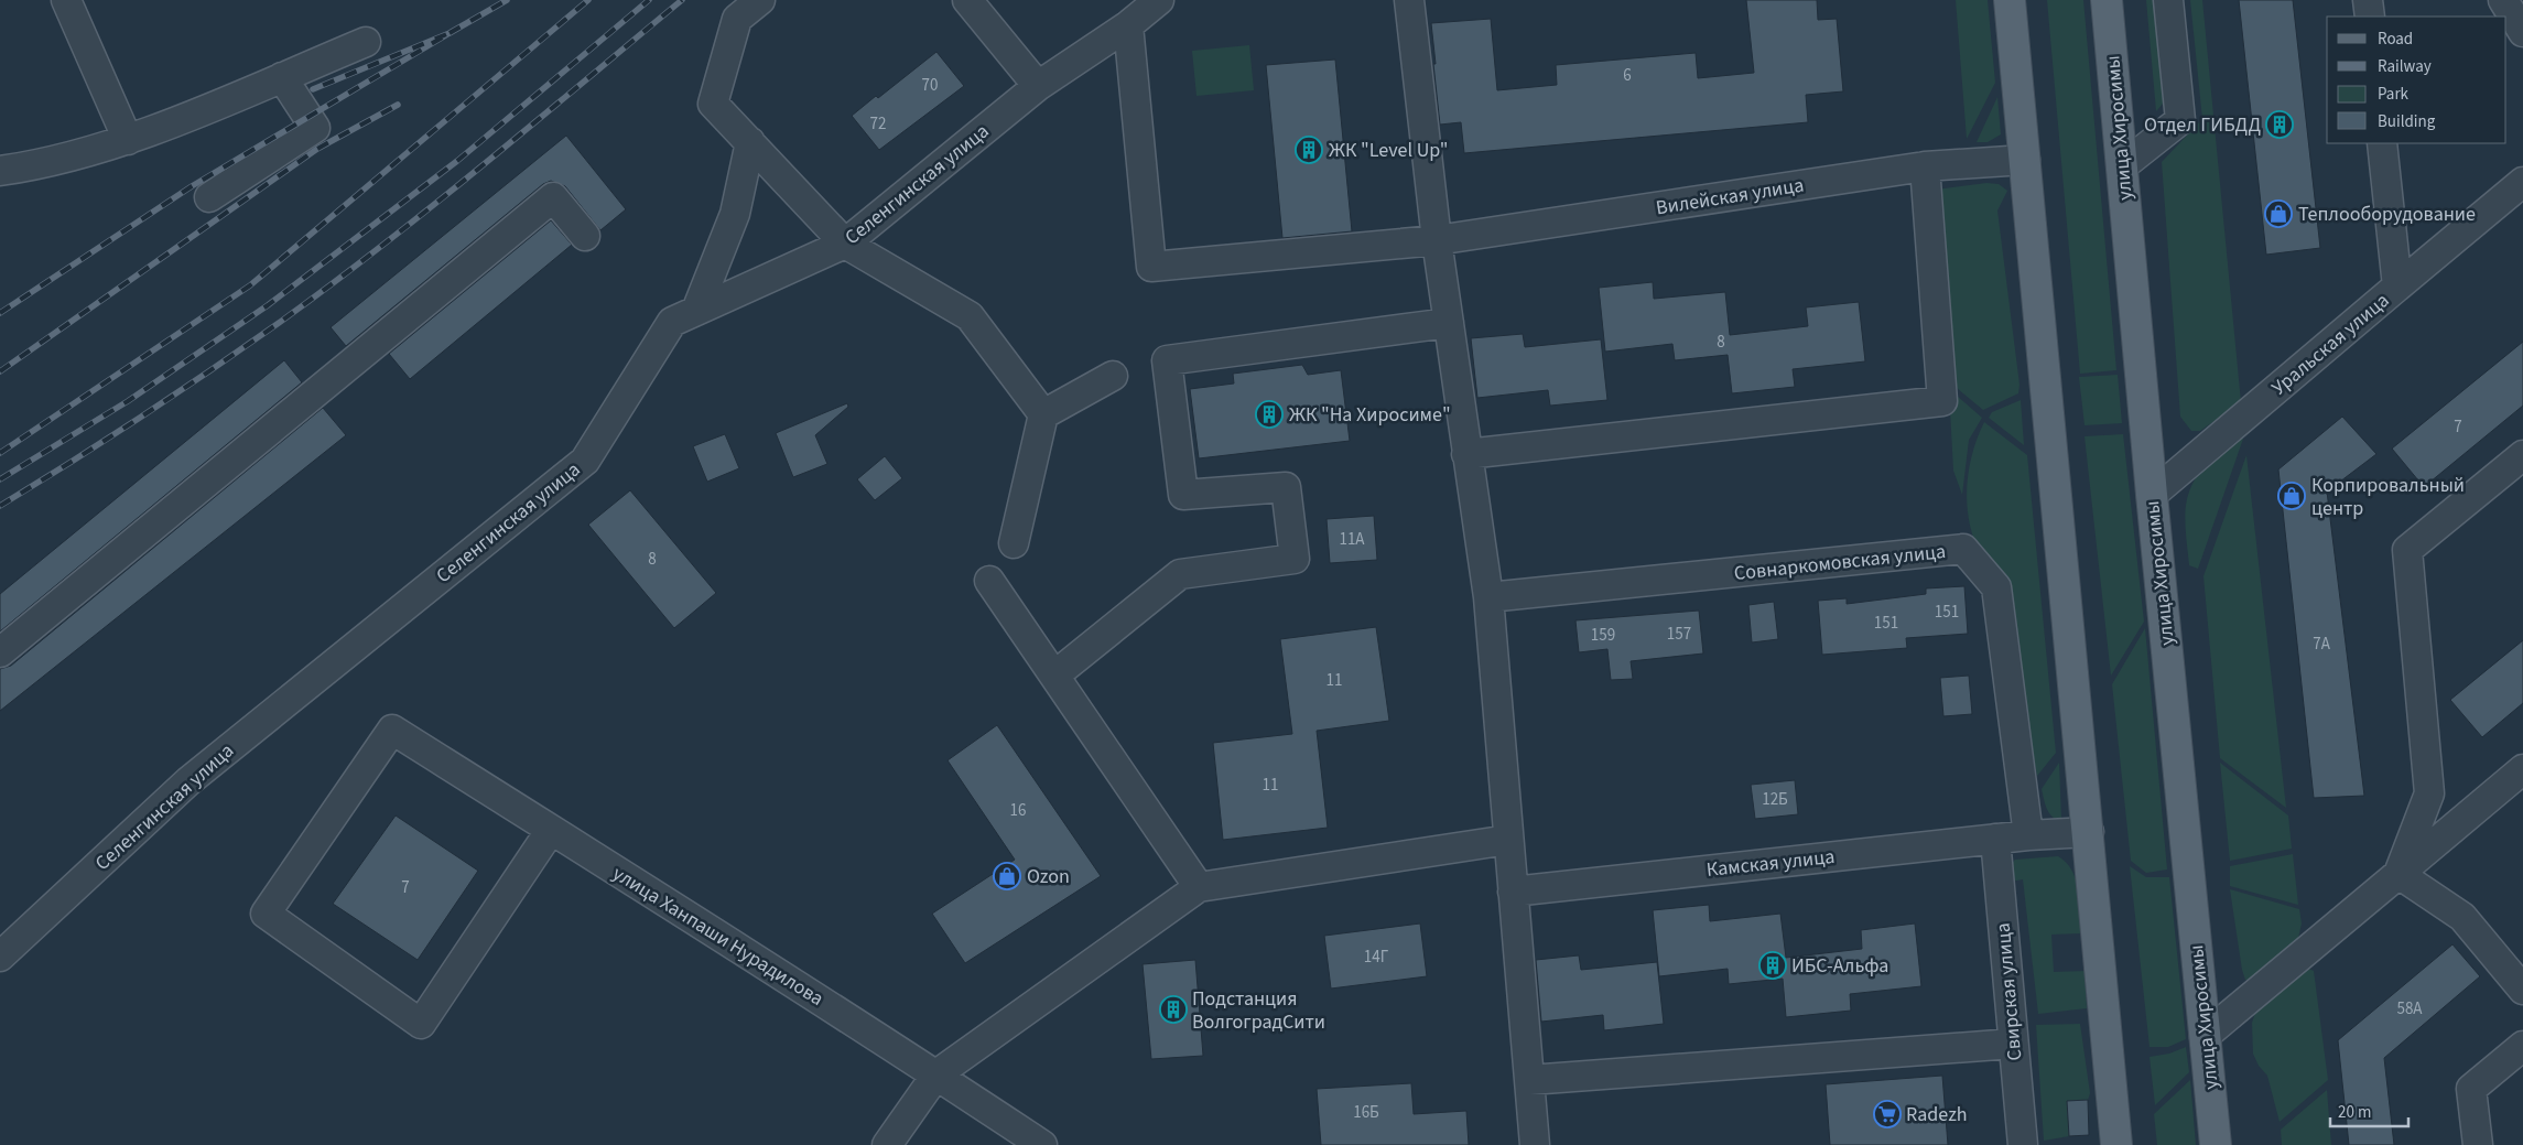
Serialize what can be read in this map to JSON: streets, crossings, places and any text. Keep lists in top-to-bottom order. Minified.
{"streets":{"main road":["улица Хиросимы"],"street":["Селенгинская улица","Вилейская улица","Уральская улица","Совнаркомовская улица","Камская улица","улица Ханпаши Нурадилова","Свирская улица"]},"crossings":[["улица Хиросимы","Уральская улица"],["Селенгинская улица","Вилейская улица"],["Совнаркомовская улица","Камская улица"],["Камская улица","Свирская улица"]],"places":{"building":["Отдел ГИБДД","ЖК \"Level Up\"","ЖК \"На Хиросиме\"","ИБС-Альфа","Подстанция ВолгоградСити"],"shop":["Теплооборудование","Корпировальный центр","Ozon"],"supermarket":["Radezh"]},"house_numbers":["6","70","72","8","7","11А","8","151","151","157","159","7А","11","11","12Б","16","7","14Г","58А","16Б"],"legend":["Road","Railway","Park","Building"],"scale_bar":"20 m"}
